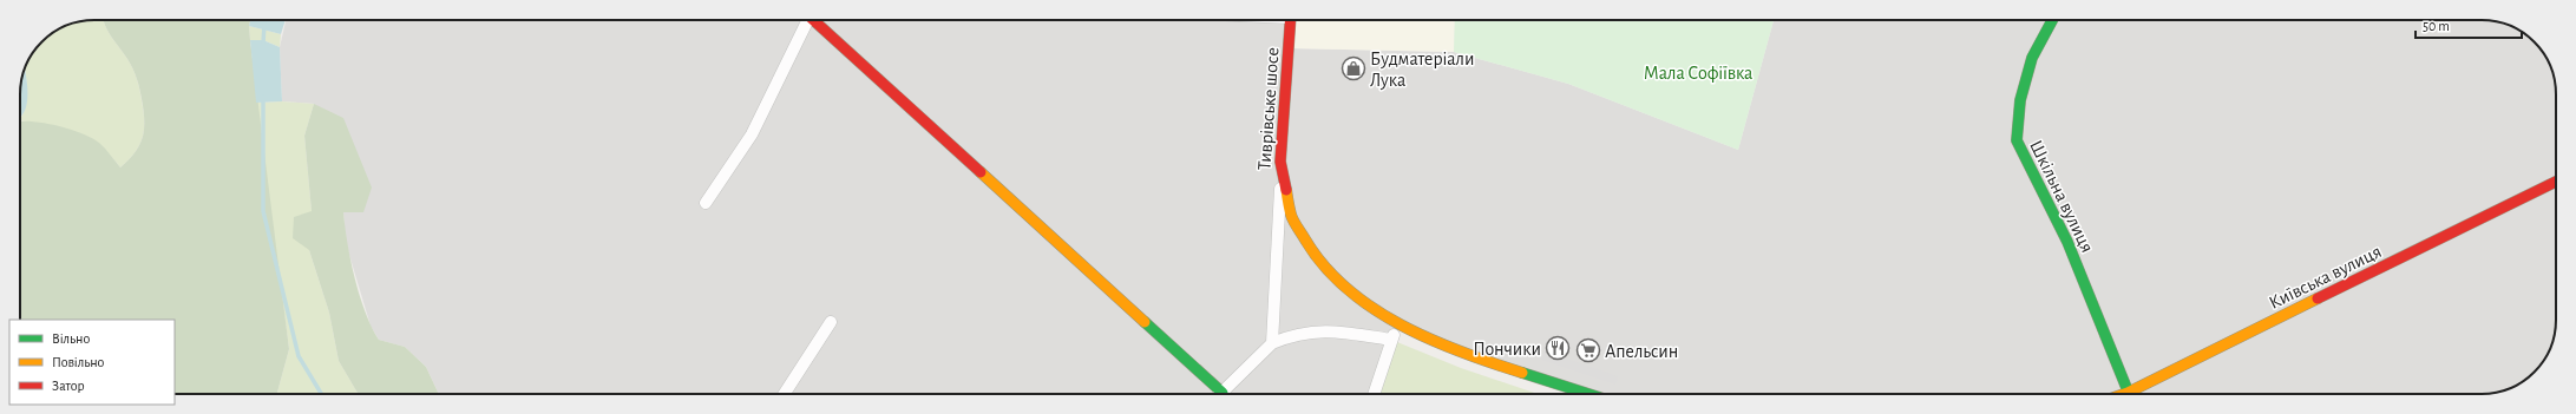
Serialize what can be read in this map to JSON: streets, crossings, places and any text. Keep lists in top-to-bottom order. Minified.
{"streets":{"street":["Тиврівське шосе","Шкільна вулиця","Київська вулиця"]},"parks":["Мала Софіївка"],"places":{"shop":["Будматеріали Лука"],"restaurant":["Пончики"],"supermarket":["Апельсин"]},"legend":["Вільно","Повільно","Затор"],"scale_bar":"50 m"}
